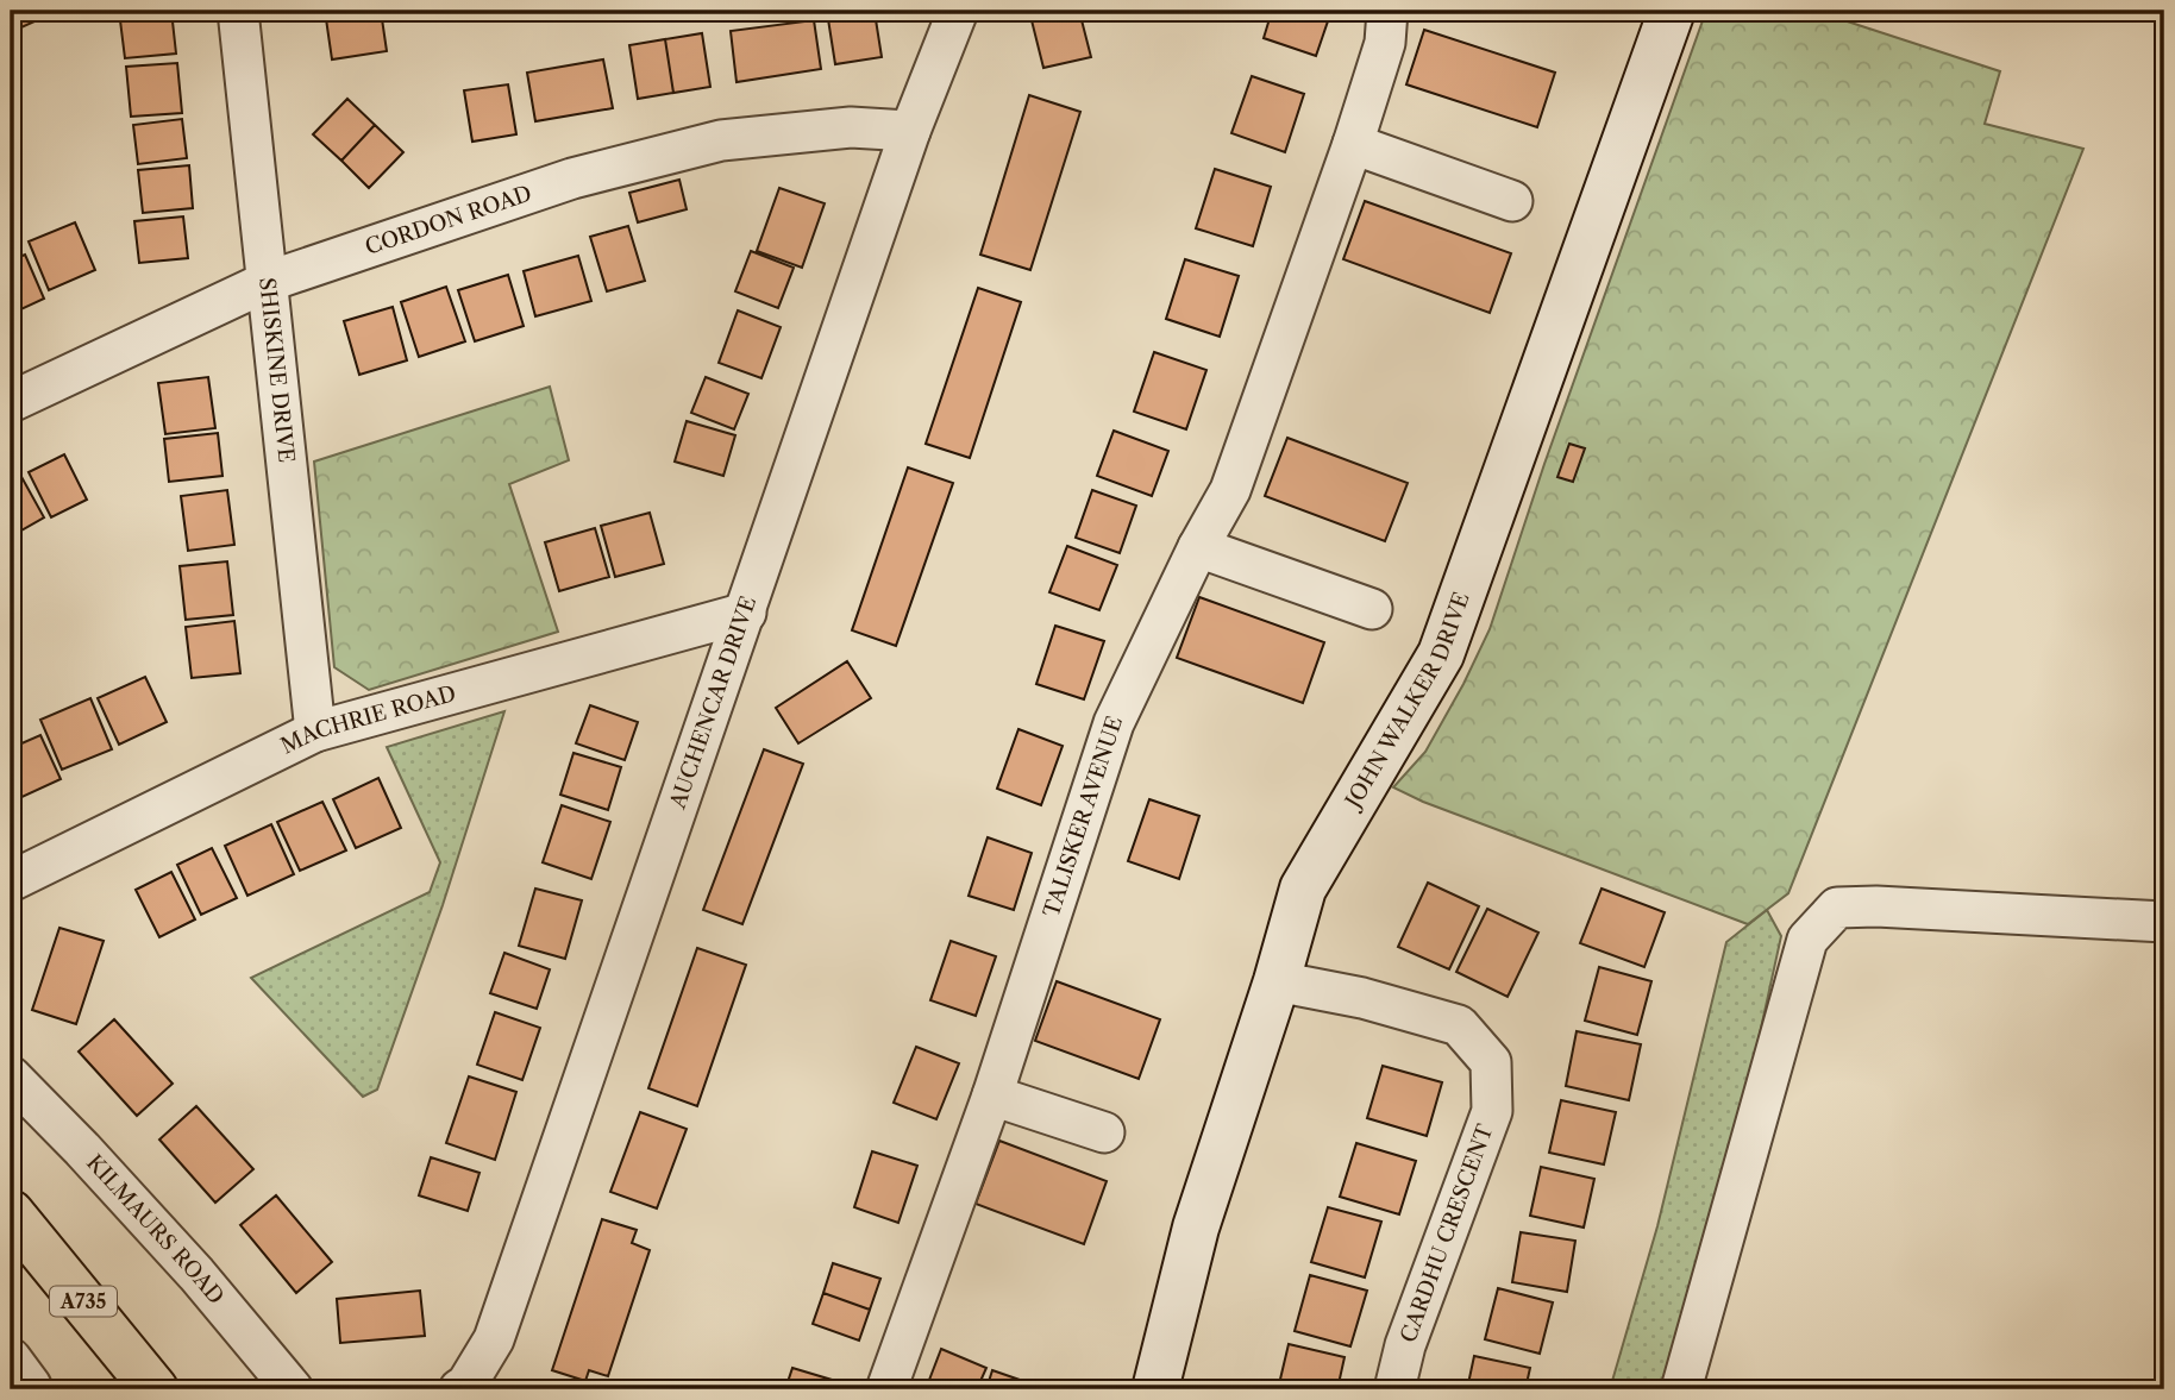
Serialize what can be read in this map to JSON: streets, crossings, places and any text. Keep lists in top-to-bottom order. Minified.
{"streets":{"main road":["A735"],"street":["CORDON ROAD","SHISKINE DRIVE","JOHN WALKER DRIVE","AUCHENCAR DRIVE","MACHRIE ROAD","TALISKER AVENUE","KILMAURS ROAD","CARDHU CRESCENT"]},"crossings":[["CORDON ROAD","SHISKINE DRIVE"],["CORDON ROAD","AUCHENCAR DRIVE"],["SHISKINE DRIVE","MACHRIE ROAD"],["JOHN WALKER DRIVE","CARDHU CRESCENT"],["AUCHENCAR DRIVE","MACHRIE ROAD"]]}
